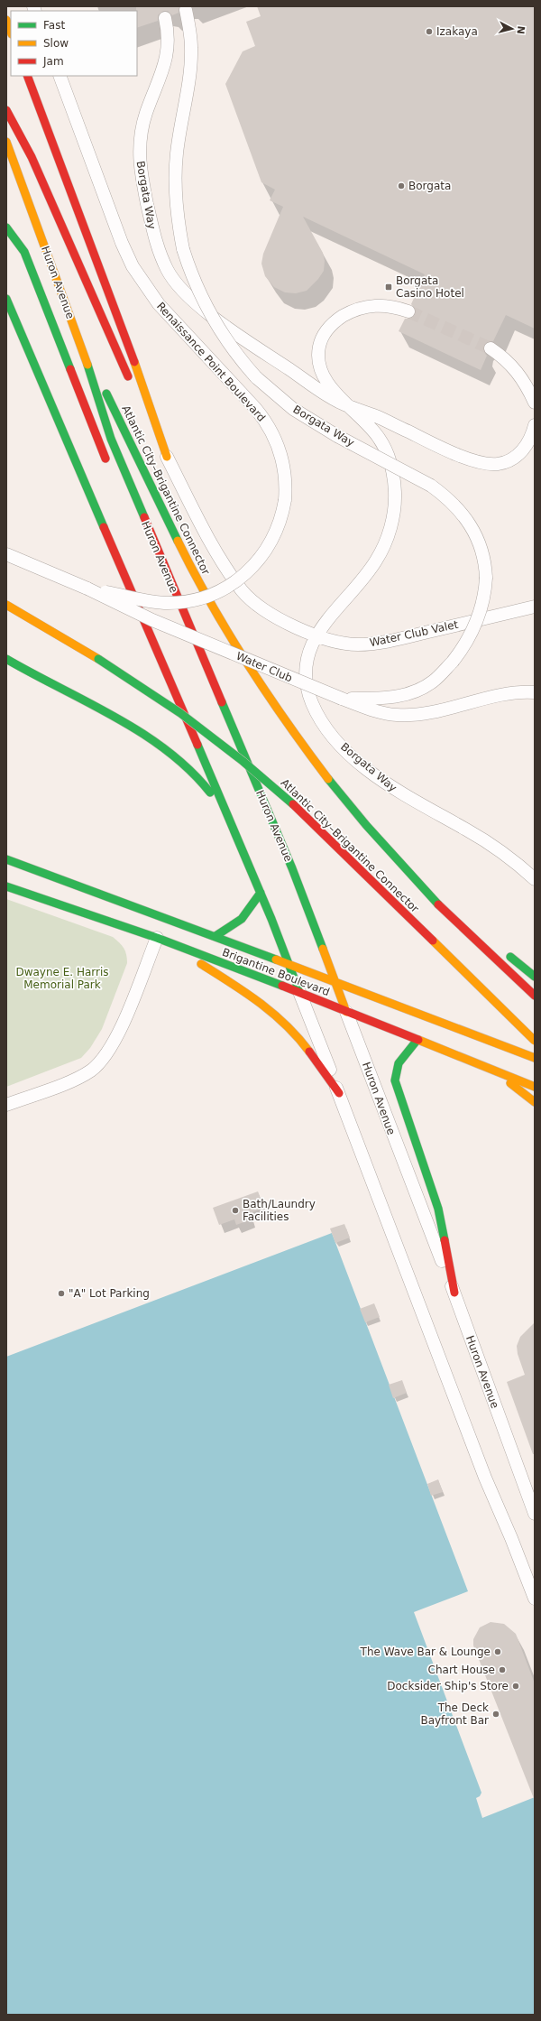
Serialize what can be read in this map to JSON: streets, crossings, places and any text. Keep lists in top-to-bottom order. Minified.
{"streets":{"main road":["Huron Avenue","Atlantic City–Brigantine Connector","Brigantine Boulevard"],"street":["Borgata Way","Renaissance Point Boulevard","Water Club Valet","Water Club"]},"crossings":[["Borgata Way","Water Club Valet"],["Borgata Way","Water Club"],["Huron Avenue","Atlantic City–Brigantine Connector"],["Huron Avenue","Brigantine Boulevard"],["Renaissance Point Boulevard","Water Club"]],"parks":["Dwayne E. Harris Memorial Park"],"places":{"other":["Izakaya","Borgata","Bath/Laundry Facilities","\"A\" Lot Parking","The Wave Bar & Lounge","Chart House","Docksider Ship's Store","The Deck Bayfront Bar"],"transit":["Borgata Casino Hotel"]},"legend":["Fast","Slow","Jam"],"north":"right"}
